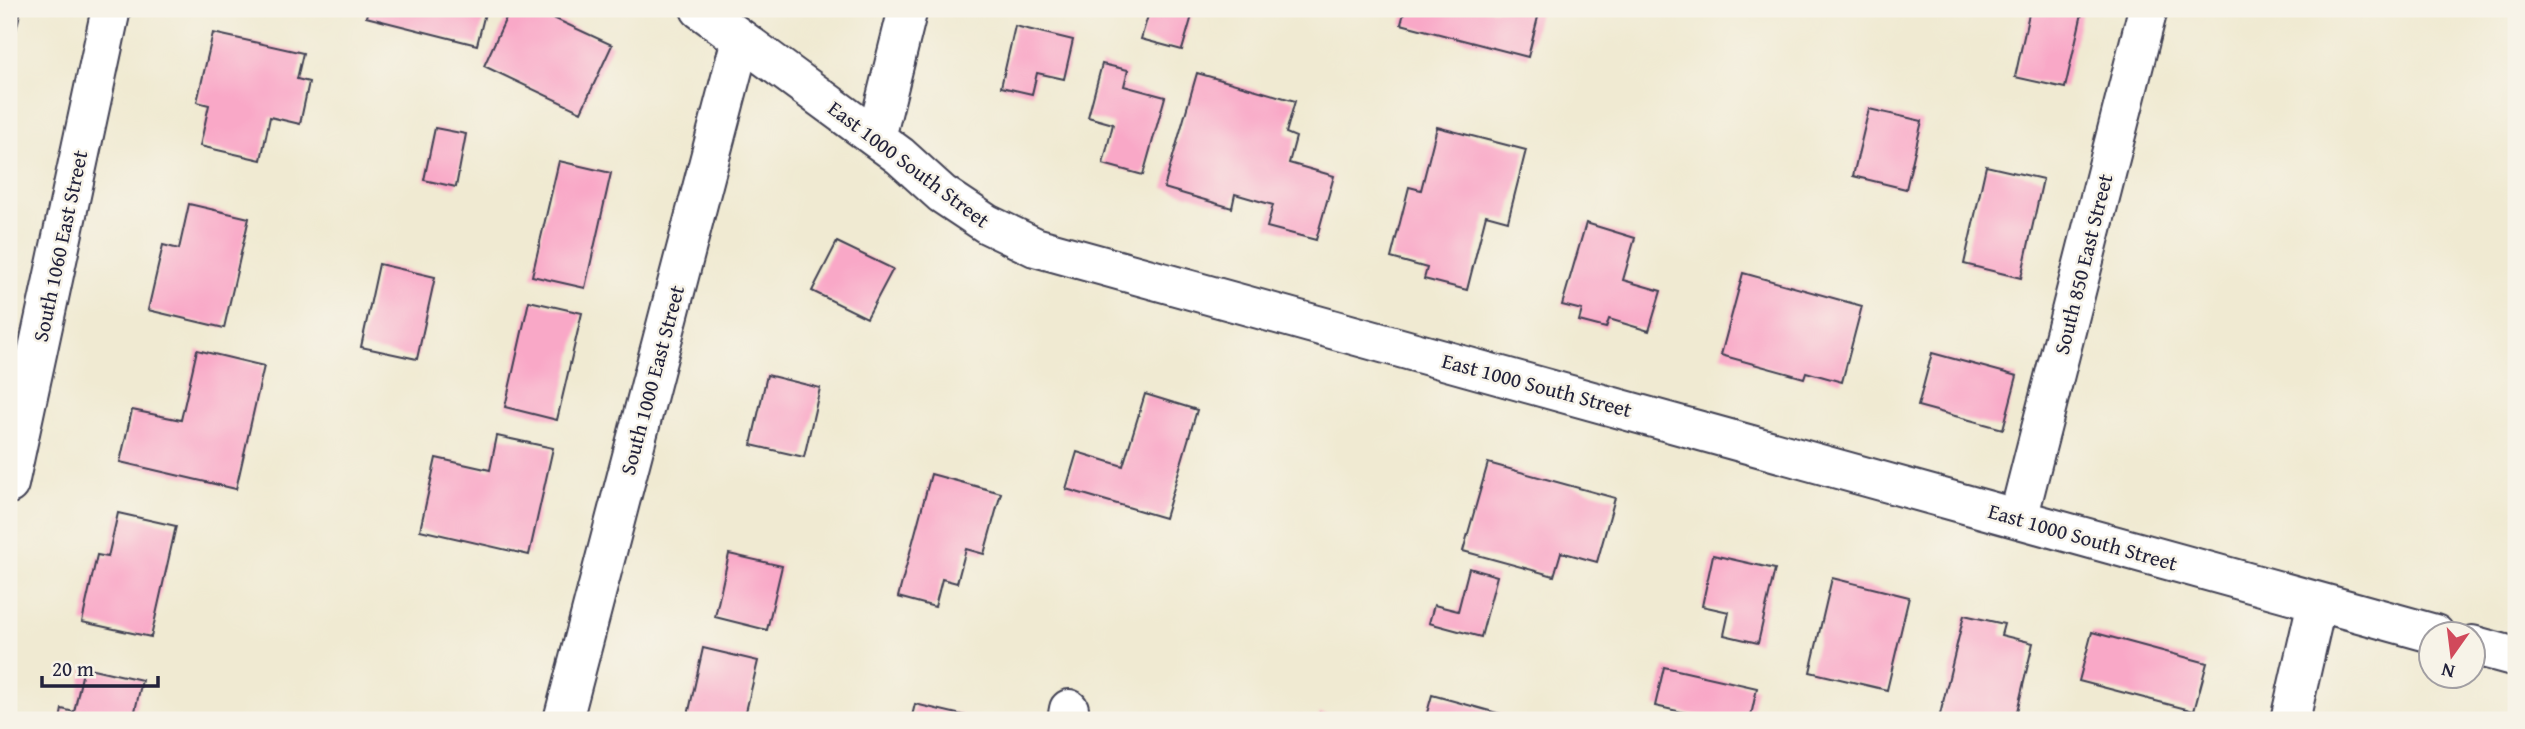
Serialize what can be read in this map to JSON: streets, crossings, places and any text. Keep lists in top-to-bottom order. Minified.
{"streets":{"street":["East 1000 South Street","South 1060 East Street","South 850 East Street","South 1000 East Street"]},"crossings":[["East 1000 South Street","South 850 East Street"],["East 1000 South Street","South 1000 East Street"]],"scale_bar":"20 m","north":"bottom"}
